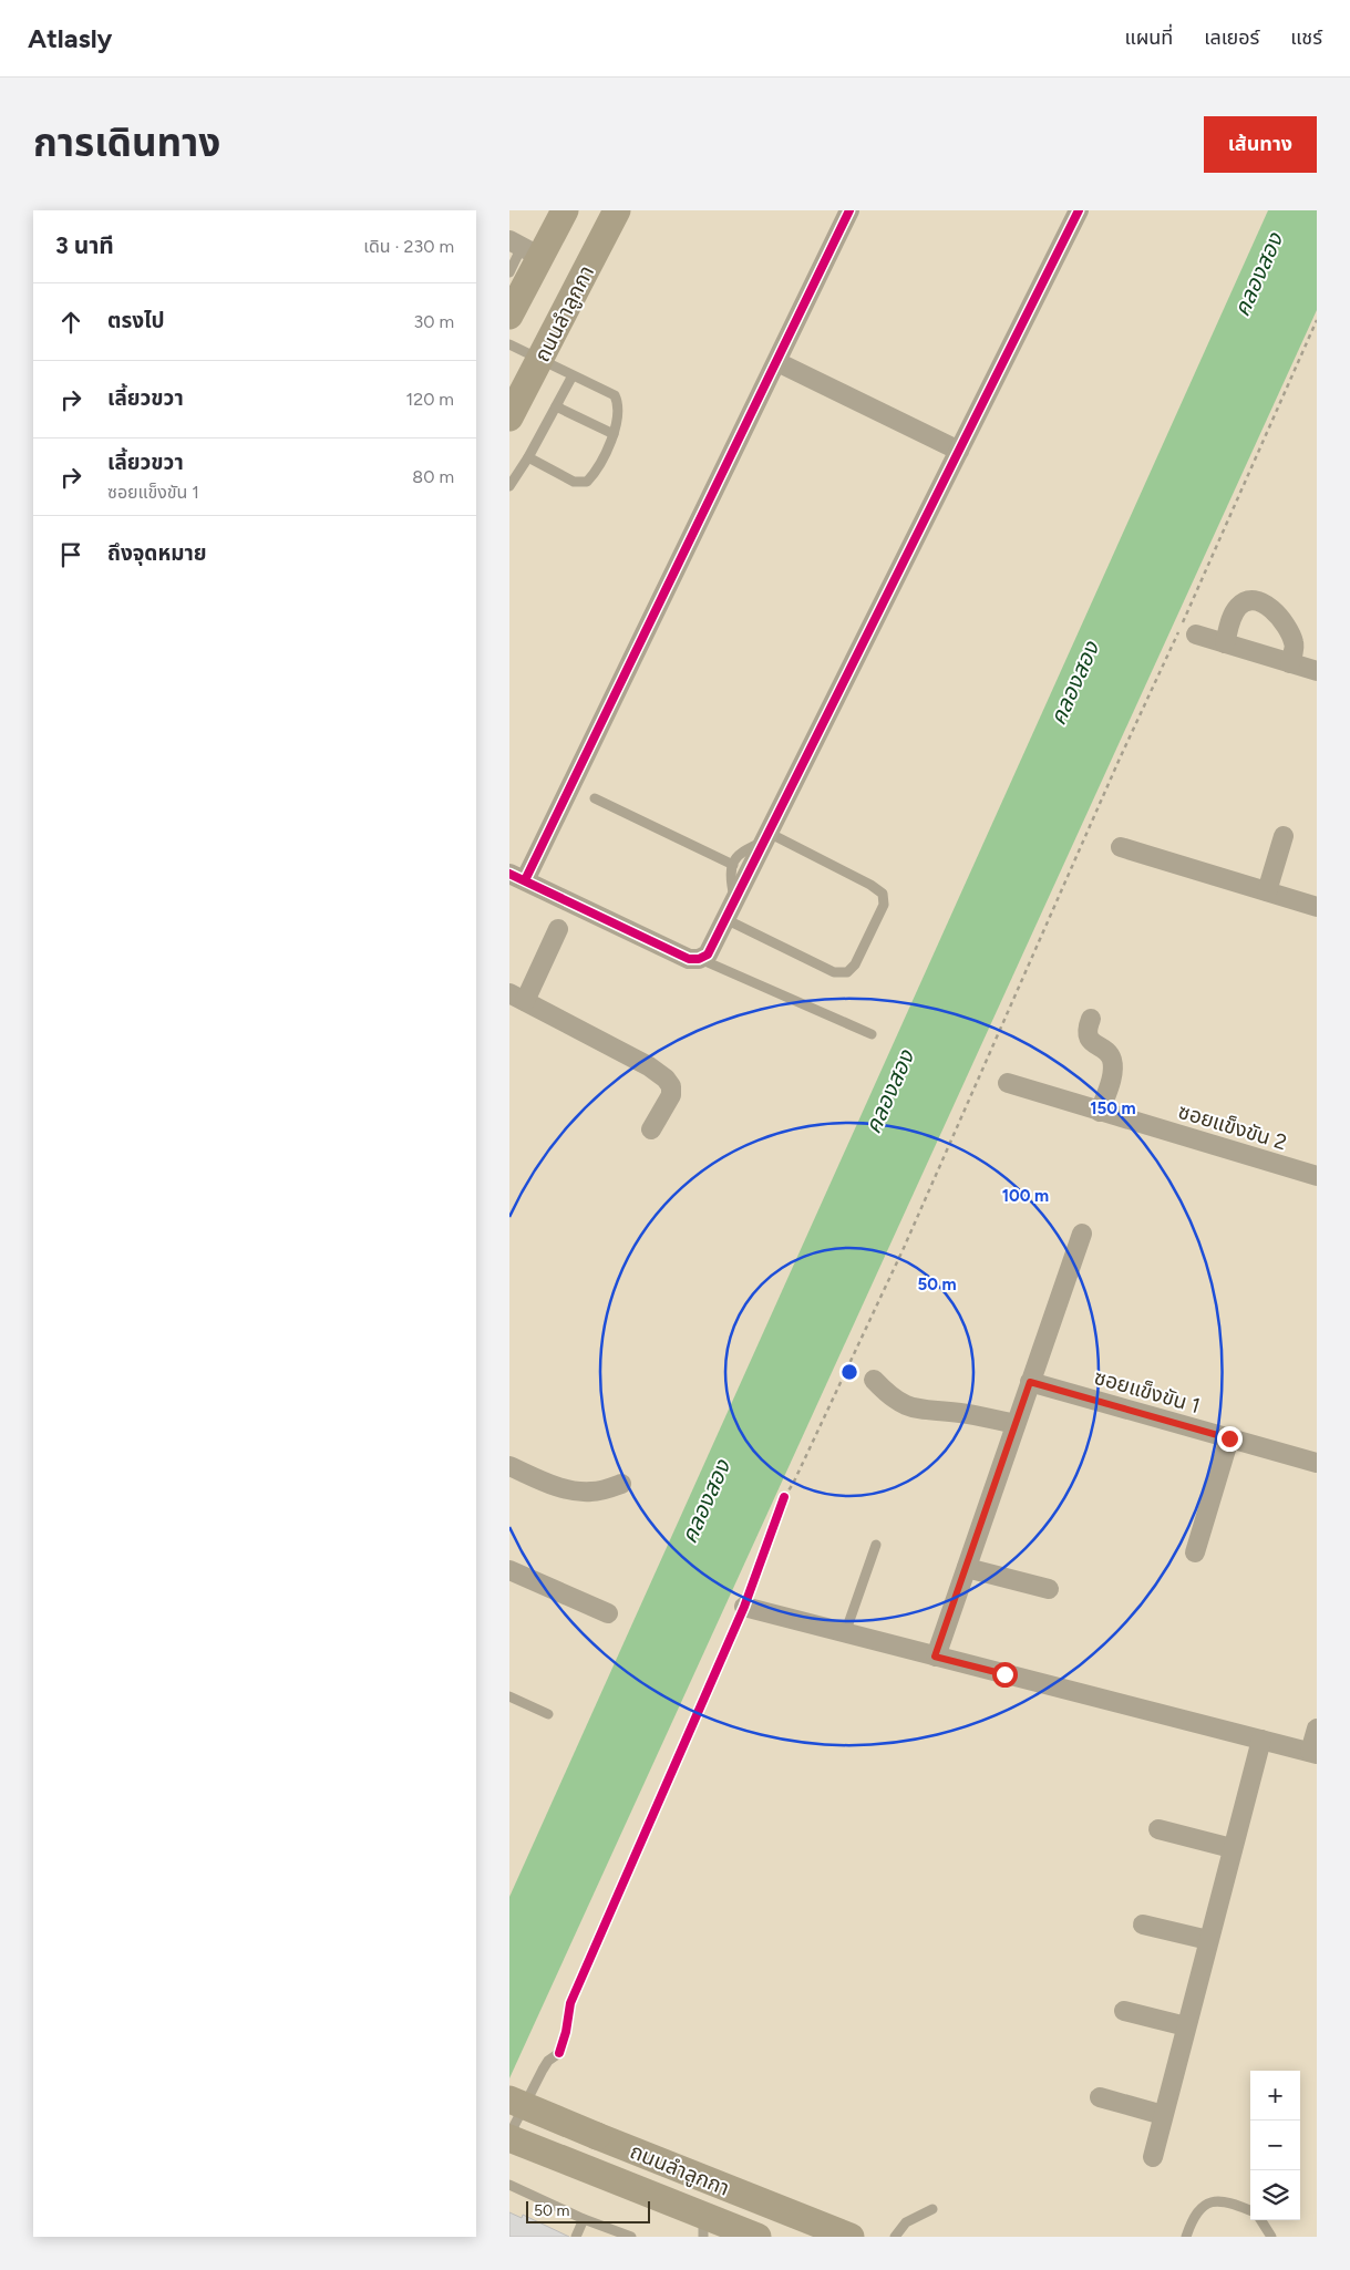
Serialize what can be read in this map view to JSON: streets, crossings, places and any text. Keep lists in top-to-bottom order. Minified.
{"streets":{"main road":["ถนนลำลูกกา"],"street":["ซอยแข็งขัน 2","ซอยแข็งขัน 1"]},"water":["คลองสอง"],"scale_bar":"50 m","page":{"header":"Atlasly","nav":["แผนที่","เลเยอร์","แชร์"],"title":"การเดินทาง","buttons":"เส้นทาง","heading":["3 นาที","เดิน · 230 m"],"list":[["ตรงไป","30 m"],["เลี้ยวขวา","120 m"],["เลี้ยวขวา","ซอยแข็งขัน 1","80 m"],"ถึงจุดหมาย"],"map_buttons":["+","−"],"scale":"50 m"},"rings":["150 m","100 m","50 m"]}
